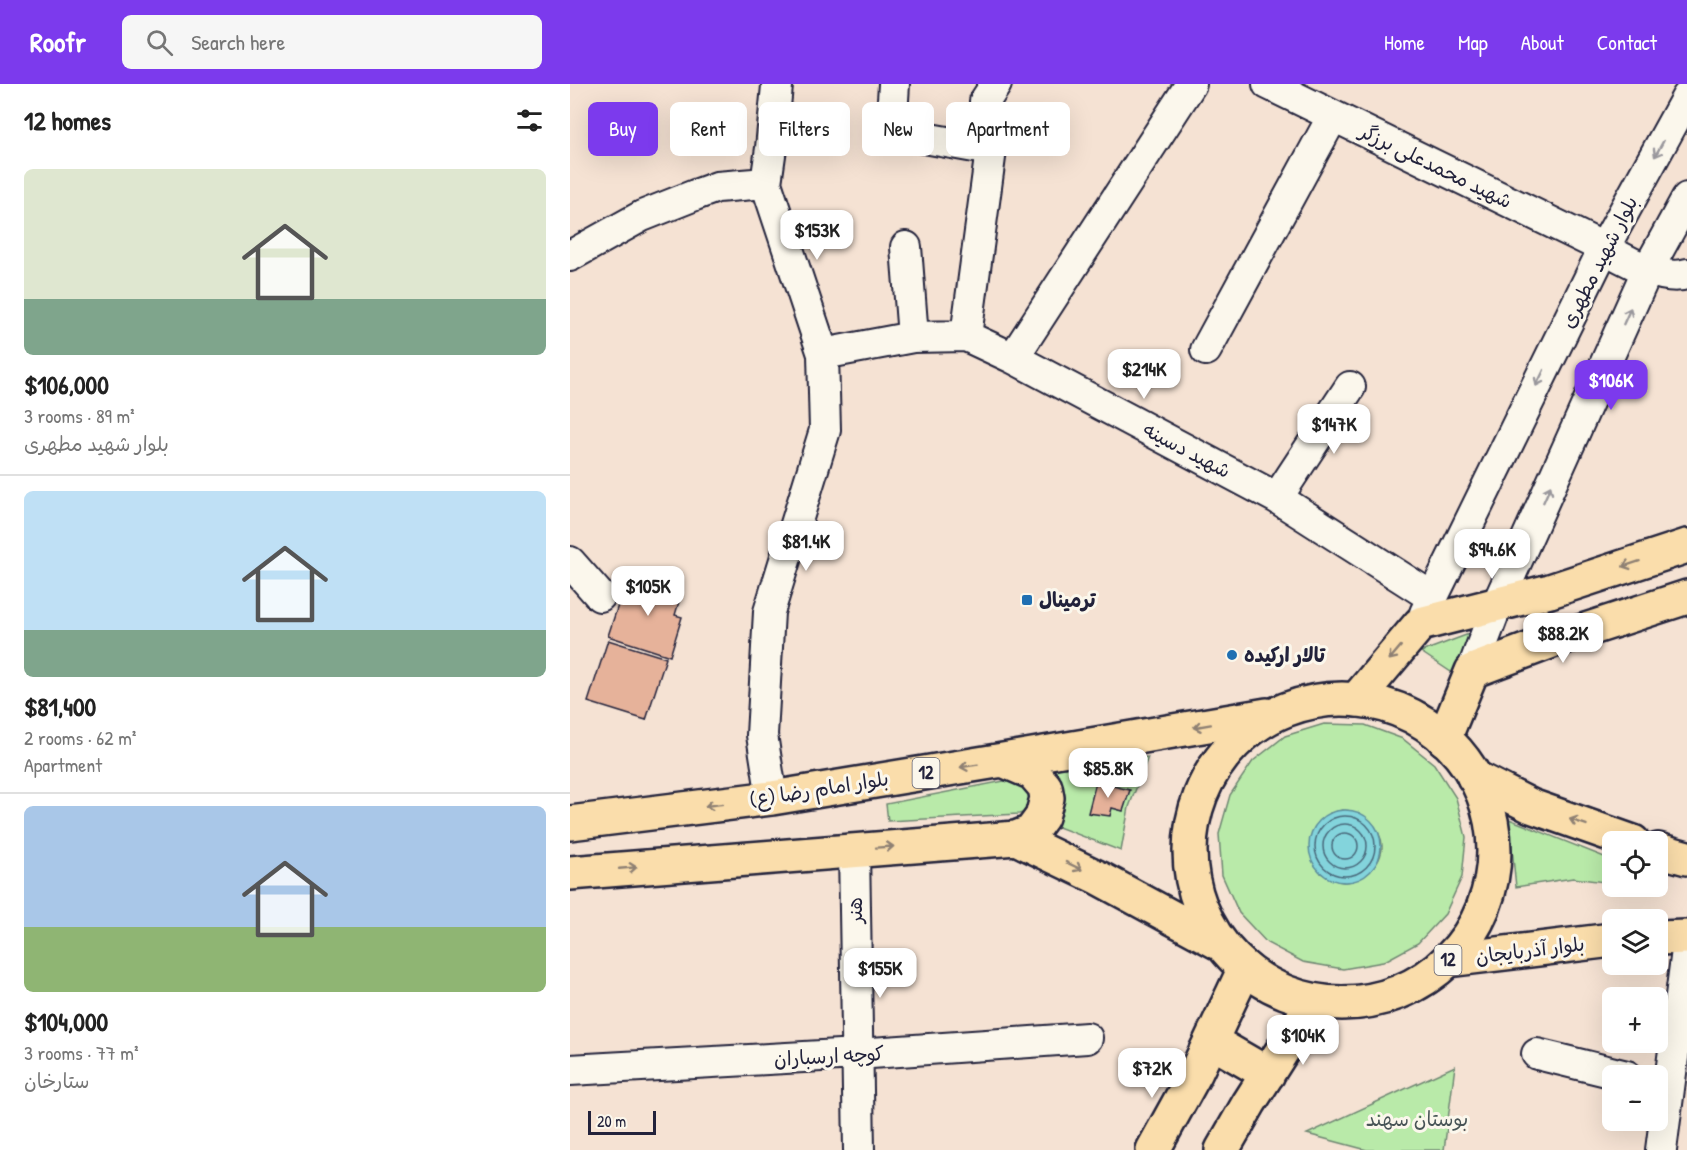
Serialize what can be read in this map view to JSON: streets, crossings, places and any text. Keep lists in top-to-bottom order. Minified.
{"streets":{"main road":["12","بلوار امام رضا (ع)","بلوار آذربایجان"],"street":["شهید محمدعلی برزگر","بلوار شهید مطهری","شهید دسینه","هنر","کوچه ارسباران"]},"crossings":[["شهید محمدعلی برزگر","بلوار شهید مطهری"],["بلوار شهید مطهری","شهید دسینه"],["12","بلوار امام رضا (ع)"],["12","هنر"],["12","بلوار آذربایجان"],["هنر","کوچه ارسباران"]],"parks":["بوستان سهند"],"places":{"transit":["ترمینال"],"other":["تالار ارکیده"]},"scale_bar":"20 m","page":{"header":"Roofr","search":"Search here","nav":["Home","Map","About","Contact"],"heading":"12 homes","chip":["Buy","Rent","Filters","New","Apartment"],"list":[{"name":"$106,000","note":"3 rooms · 89 m² · بلوار شهید مطهری"},{"name":"$81,400","note":"2 rooms · 62 m² · Apartment"},{"name":"$104,000","note":"3 rooms · 77 m² · ستارخان"}],"price":["$153K","$214K","$106K","$147K","$81.4K","$94.6K","$105K","$88.2K","$85.8K","$155K","$104K","$72K"],"map_buttons":["+","−"],"scale":"20 m"}}
